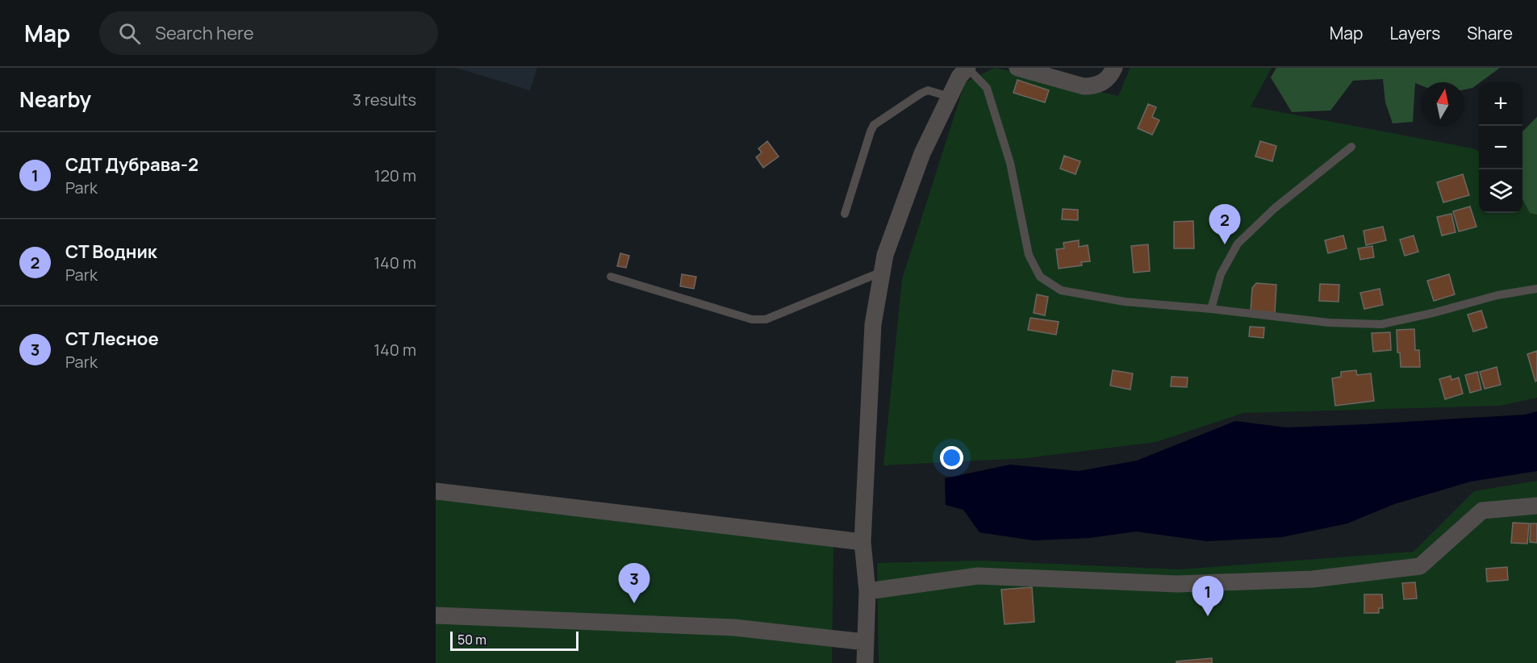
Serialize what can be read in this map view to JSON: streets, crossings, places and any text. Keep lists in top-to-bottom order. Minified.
{"scale_bar":"50 m","north":"top","page":{"header":"Map","search":"Search here","nav":["Map","Layers","Share"],"heading":["Nearby","3 results"],"map_buttons":["+","−"],"list":[{"mark":"1","name":"СДТ Дубрава-2","note":"Park","value":"120 m"},{"mark":"2","name":"СТ Водник","note":"Park","value":"140 m"},{"mark":"3","name":"СТ Лесное","note":"Park","value":"140 m"}],"pins":["2","3","1"],"scale":"50 m"}}
